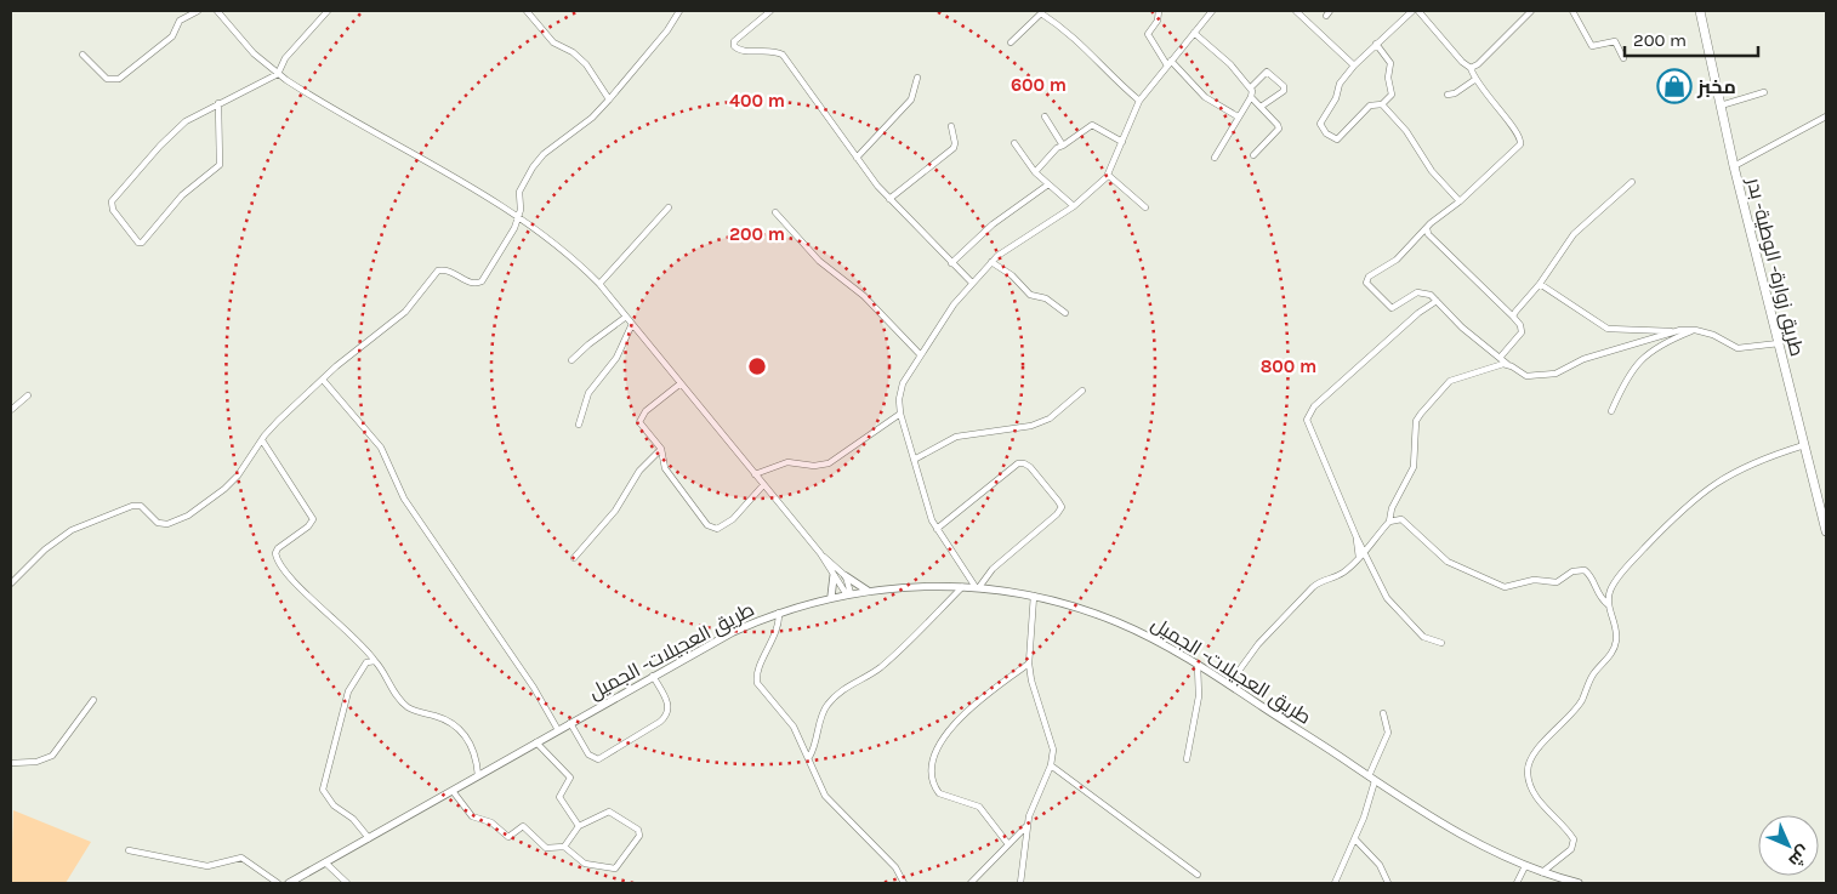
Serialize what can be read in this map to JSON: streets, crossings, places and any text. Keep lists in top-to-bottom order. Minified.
{"streets":{"highway":["طريق زوارة- الوطية- بدر"],"main road":["طريق العجيلات- الجميل"]},"places":{"shop":["مخبز"]},"scale_bar":"200 m","north":"bottom right","rings":["600 m","400 m","200 m","800 m"]}
